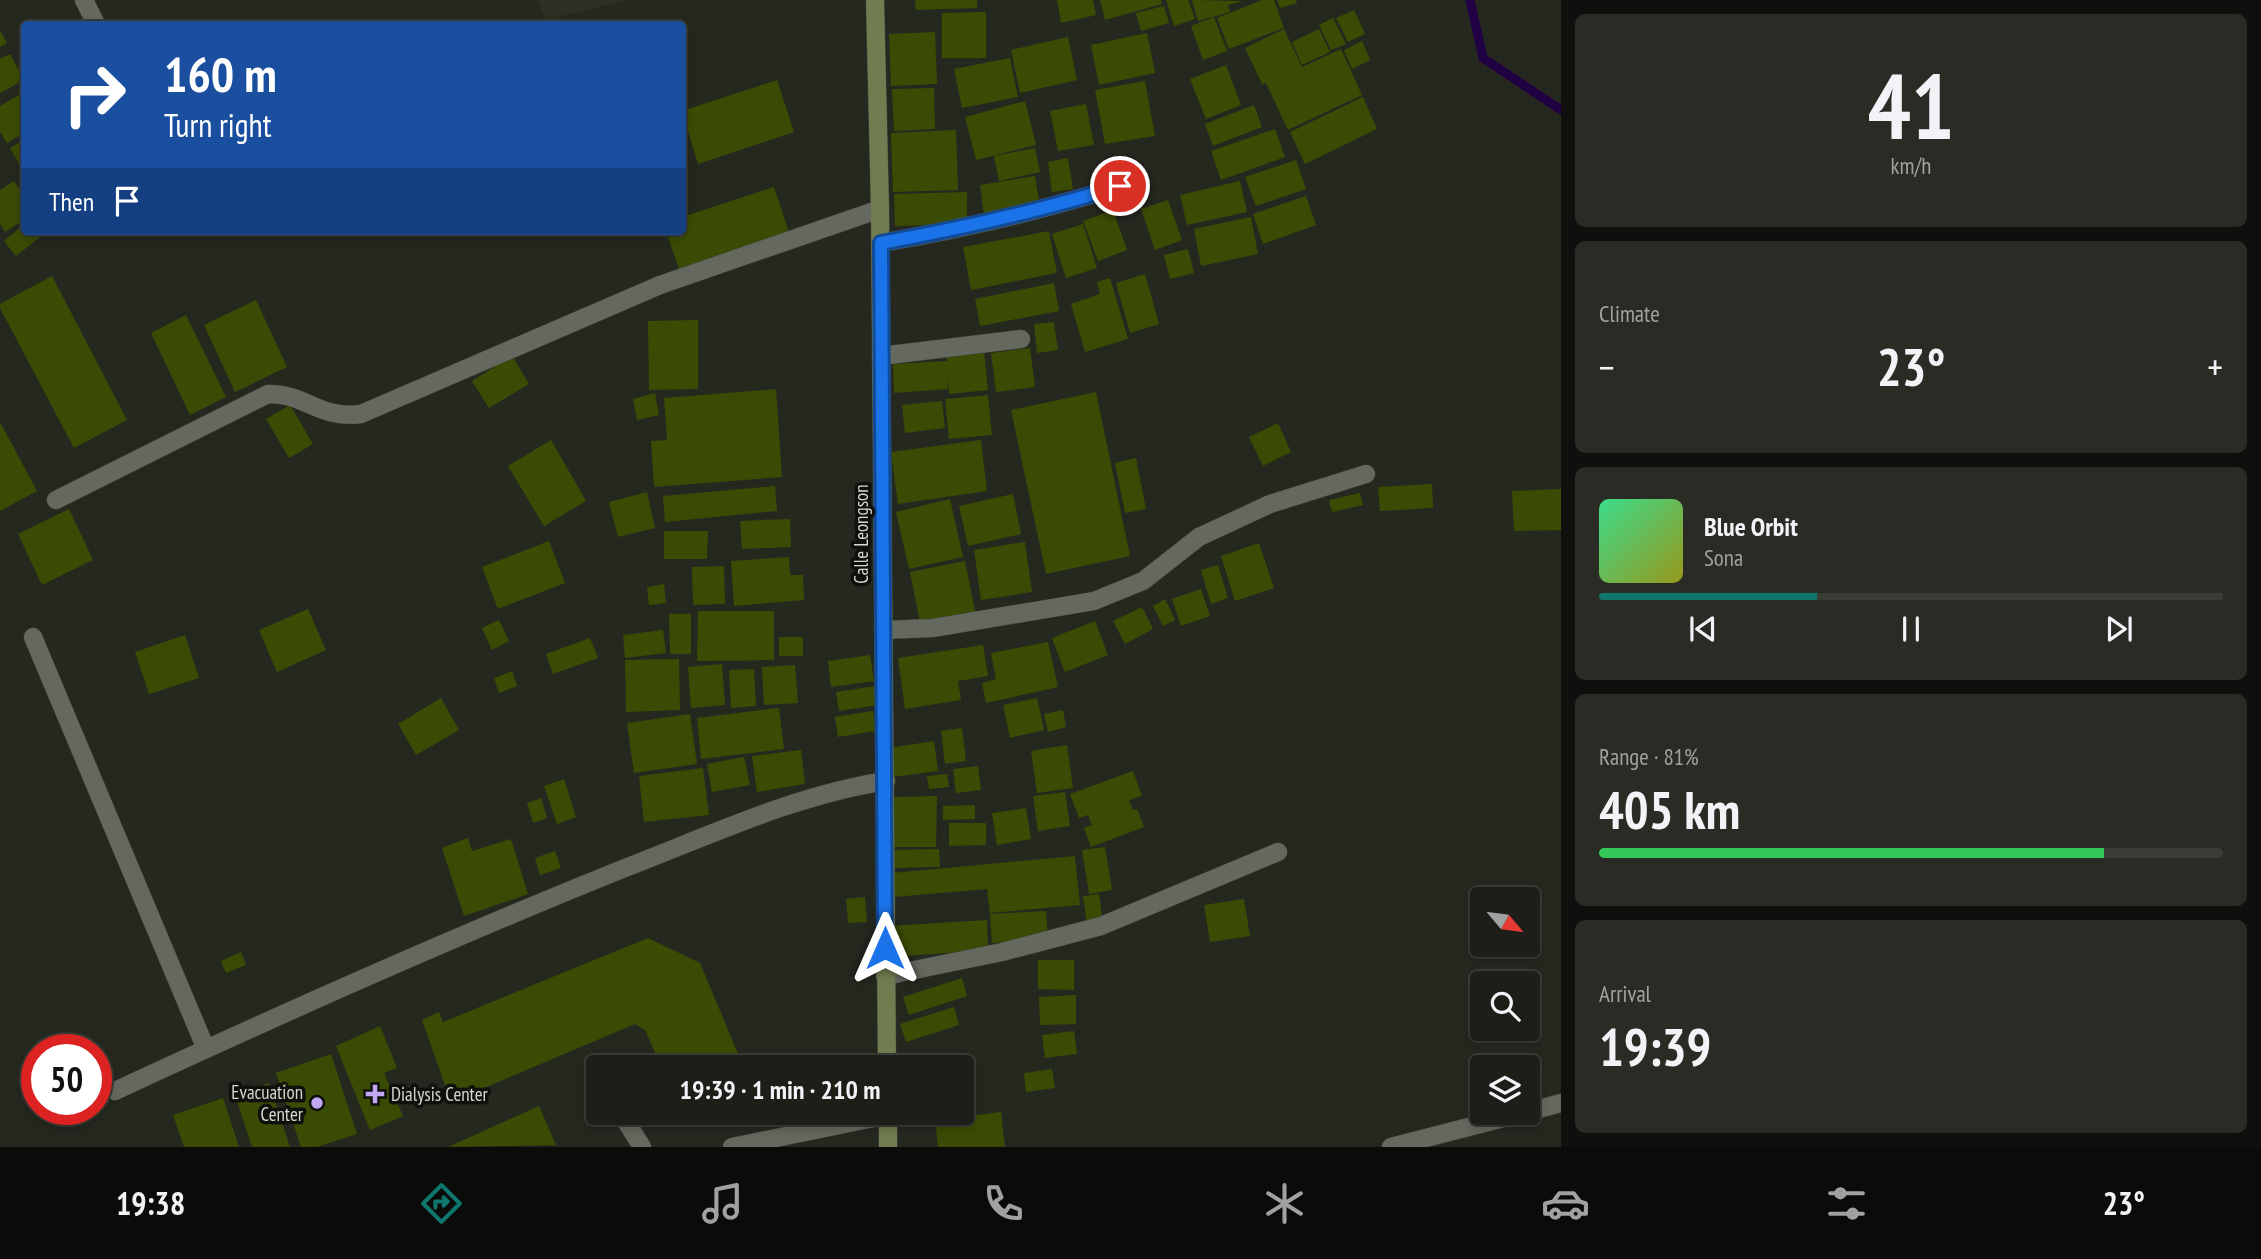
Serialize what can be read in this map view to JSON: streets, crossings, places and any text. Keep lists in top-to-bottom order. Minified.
{"streets":{"main road":["Calle Leongson"]},"places":{"health":["Dialysis Center"],"other":["Evacuation Center"]},"north":"bottom right","page":{"tile":[["41","km/h"],"Climate",["Range · 81%","405 km"],["Arrival","19:39"]],"turn":["160 m","Turn right"],"then":"Then","heat":["−","23°","+"],"song":["Blue Orbit","Sona"],"limit":"50","trip":"19:39 · 1 min · 210 m","tabs":["19:38","23°"]}}
